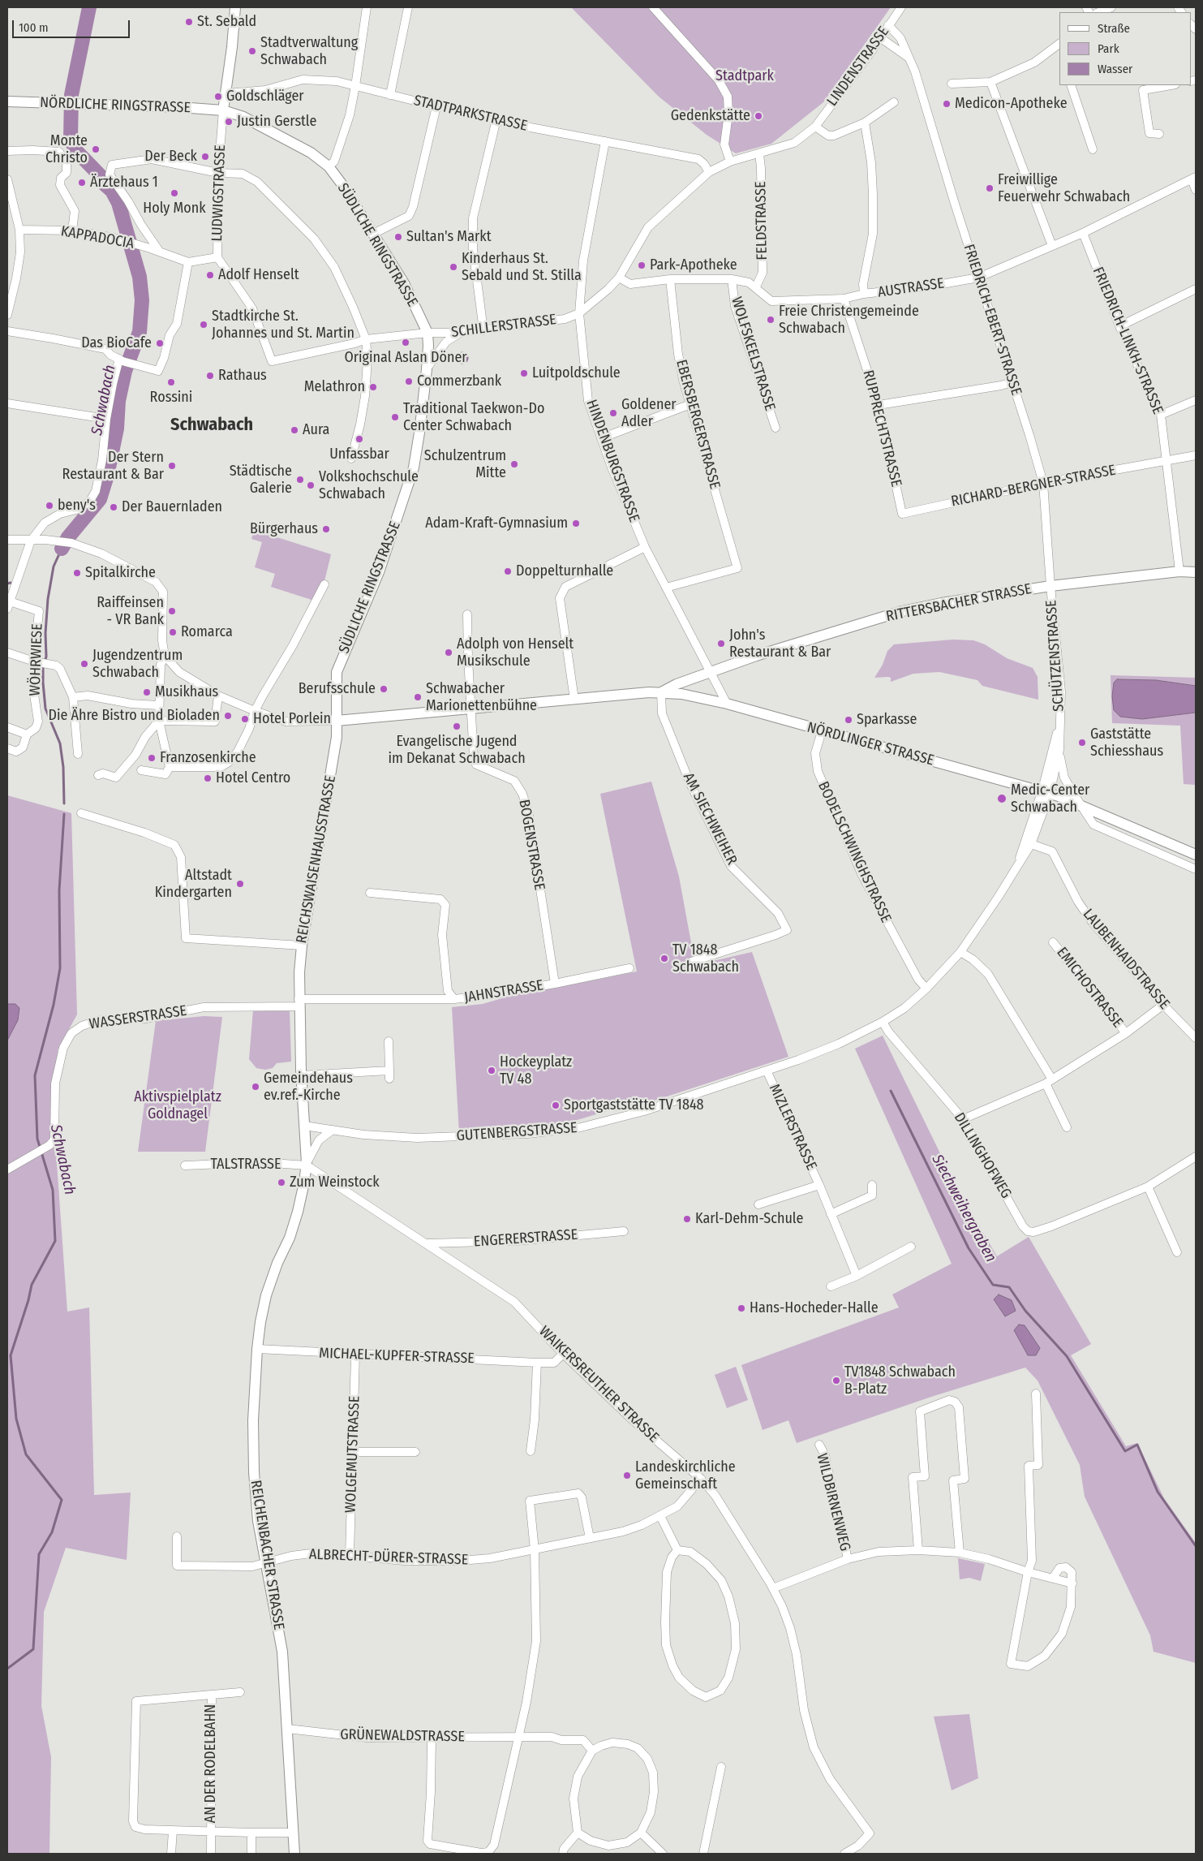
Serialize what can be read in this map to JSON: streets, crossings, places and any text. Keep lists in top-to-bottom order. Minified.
{"streets":{"main road":["NÖRDLICHE RINGSTRASSE","LUDWIGSTRASSE","SÜDLICHE RINGSTRASSE","RITTERSBACHER STRASSE","NÖRDLINGER STRASSE","REICHSWAISENHAUSSTRASSE","REICHENBACHER STRASSE"],"street":["LINDENSTRASSE","STADTPARKSTRASSE","FELDSTRASSE","KAPPADOCIA","AUSTRASSE","FRIEDRICH-EBERT-STRASSE","SCHILLERSTRASSE","FRIEDRICH-LINKH-STRASSE","WOLFSKEELSTRASSE","EBERSBERGERSTRASSE","RUPPRECHTSTRASSE","HINDENBURGSTRASSE","RICHARD-BERGNER-STRASSE","SCHÜTZENSTRASSE","WÖHRWIESE","AM SIECHWEIHER","BOGENSTRASSE","BODELSCHWINGHSTRASSE","LAUBENHAIDSTRASSE","EMICHOSTRASSE","JAHNSTRASSE","WASSERSTRASSE","MIZLERSTRASSE","GUTENBERGSTRASSE","DILLINGHOFWEG","TALSTRASSE","ENGERERSTRASSE","MICHAEL-KUPFER-STRASSE","WAIKERSREUTHER STRASSE","WOLGEMUTSTRASSE","WILDBIRNENWEG","ALBRECHT-DÜRER-STRASSE","GRÜNEWALDSTRASSE","AN DER RODELBAHN"]},"crossings":[["LINDENSTRASSE","FRIEDRICH-EBERT-STRASSE"],["NÖRDLICHE RINGSTRASSE","LUDWIGSTRASSE"],["NÖRDLICHE RINGSTRASSE","SÜDLICHE RINGSTRASSE"],["STADTPARKSTRASSE","LUDWIGSTRASSE"],["STADTPARKSTRASSE","HINDENBURGSTRASSE"],["LUDWIGSTRASSE","SÜDLICHE RINGSTRASSE"],["LUDWIGSTRASSE","SCHILLERSTRASSE"],["FELDSTRASSE","AUSTRASSE"],["SÜDLICHE RINGSTRASSE","SCHILLERSTRASSE"],["SÜDLICHE RINGSTRASSE","REICHSWAISENHAUSSTRASSE"],["AUSTRASSE","FRIEDRICH-EBERT-STRASSE"],["AUSTRASSE","FRIEDRICH-LINKH-STRASSE"],["AUSTRASSE","WOLFSKEELSTRASSE"],["AUSTRASSE","EBERSBERGERSTRASSE"],["AUSTRASSE","RUPPRECHTSTRASSE"],["FRIEDRICH-EBERT-STRASSE","RICHARD-BERGNER-STRASSE"],["FRIEDRICH-EBERT-STRASSE","RITTERSBACHER STRASSE"],["FRIEDRICH-EBERT-STRASSE","SCHÜTZENSTRASSE"],["SCHILLERSTRASSE","HINDENBURGSTRASSE"],["FRIEDRICH-LINKH-STRASSE","RICHARD-BERGNER-STRASSE"],["FRIEDRICH-LINKH-STRASSE","RITTERSBACHER STRASSE"],["EBERSBERGERSTRASSE","HINDENBURGSTRASSE"],["RUPPRECHTSTRASSE","RICHARD-BERGNER-STRASSE"],["HINDENBURGSTRASSE","RITTERSBACHER STRASSE"],["HINDENBURGSTRASSE","NÖRDLINGER STRASSE"],["RITTERSBACHER STRASSE","SCHÜTZENSTRASSE"],["RITTERSBACHER STRASSE","NÖRDLINGER STRASSE"],["RITTERSBACHER STRASSE","AM SIECHWEIHER"],["SCHÜTZENSTRASSE","NÖRDLINGER STRASSE"],["SCHÜTZENSTRASSE","GUTENBERGSTRASSE"],["NÖRDLINGER STRASSE","AM SIECHWEIHER"],["NÖRDLINGER STRASSE","BODELSCHWINGHSTRASSE"],["NÖRDLINGER STRASSE","GUTENBERGSTRASSE"],["BOGENSTRASSE","JAHNSTRASSE"],["BODELSCHWINGHSTRASSE","GUTENBERGSTRASSE"],["REICHSWAISENHAUSSTRASSE","WASSERSTRASSE"],["REICHSWAISENHAUSSTRASSE","GUTENBERGSTRASSE"],["REICHSWAISENHAUSSTRASSE","TALSTRASSE"],["REICHSWAISENHAUSSTRASSE","WAIKERSREUTHER STRASSE"],["REICHSWAISENHAUSSTRASSE","REICHENBACHER STRASSE"],["LAUBENHAIDSTRASSE","GUTENBERGSTRASSE"],["MIZLERSTRASSE","GUTENBERGSTRASSE"],["GUTENBERGSTRASSE","DILLINGHOFWEG"],["TALSTRASSE","WAIKERSREUTHER STRASSE"],["TALSTRASSE","REICHENBACHER STRASSE"],["ENGERERSTRASSE","WAIKERSREUTHER STRASSE"],["MICHAEL-KUPFER-STRASSE","WAIKERSREUTHER STRASSE"],["MICHAEL-KUPFER-STRASSE","WOLGEMUTSTRASSE"],["MICHAEL-KUPFER-STRASSE","REICHENBACHER STRASSE"],["WAIKERSREUTHER STRASSE","WILDBIRNENWEG"],["WAIKERSREUTHER STRASSE","REICHENBACHER STRASSE"],["WAIKERSREUTHER STRASSE","ALBRECHT-DÜRER-STRASSE"],["WOLGEMUTSTRASSE","ALBRECHT-DÜRER-STRASSE"],["REICHENBACHER STRASSE","ALBRECHT-DÜRER-STRASSE"],["REICHENBACHER STRASSE","GRÜNEWALDSTRASSE"]],"districts":["Schwabach"],"water":["Schwabach","Siechweihergraben"],"parks":["Stadtpark","Aktivspielplatz Goldnagel"],"places":["St. Sebald","Stadtverwaltung Schwabach","Goldschläger","Medicon-Apotheke","Gedenkstätte","Justin Gerstle","Monte Christo","Der Beck","Ärztehaus 1","Freiwillige Feuerwehr Schwabach","Holy Monk","Sultan's Markt","Park-Apotheke","Kinderhaus St. Sebald und St. Stilla","Adolf Henselt","Freie Christengemeinde Schwabach","Stadtkirche St. Johannes und St. Martin","Original Aslan Döner","Das BioCafe","Luitpoldschule","Rathaus","Commerzbank","Rossini","Melathron","Goldener Adler","Traditional Taekwon-Do Center Schwabach","Aura","Unfassbar","Schulzentrum Mitte","Der Stern Restaurant & Bar","Städtische Galerie","Volkshochschule Schwabach","beny's","Der Bauernladen","Adam-Kraft-Gymnasium","Bürgerhaus","Doppelturnhalle","Spitalkirche","Raiffeinsen - VR Bank","Romarca","John's Restaurant & Bar","Adolph von Henselt Musikschule","Jugendzentrum Schwabach","Berufsschule","Musikhaus","Schwabacher Marionettenbühne","Die Ähre Bistro und Bioladen","Hotel Porlein","Sparkasse","Evangelische Jugend im Dekanat Schwabach","Gaststätte Schiesshaus","Franzosenkirche","Hotel Centro","Medic-Center Schwabach","Altstadt Kindergarten","TV 1848 Schwabach","Hockeyplatz TV 48","Gemeindehaus ev.ref.-Kirche","Sportgaststätte TV 1848","Zum Weinstock","Karl-Dehm-Schule","Hans-Hocheder-Halle","TV1848 Schwabach B-Platz","Landeskirchliche Gemeinschaft"],"legend":["Straße","Park","Wasser"],"scale_bar":"100 m"}
